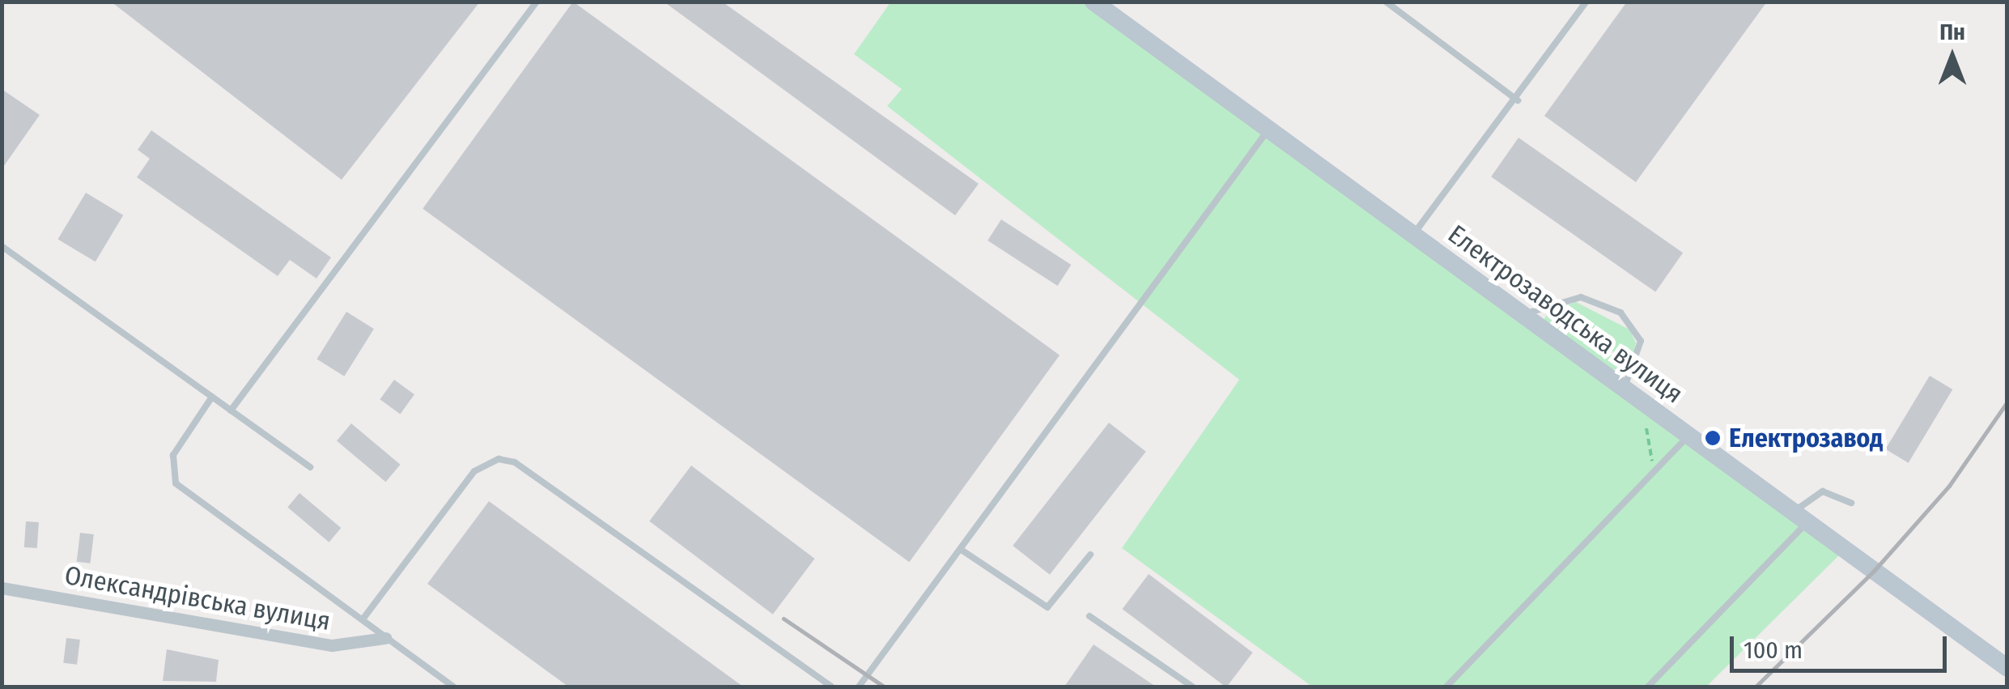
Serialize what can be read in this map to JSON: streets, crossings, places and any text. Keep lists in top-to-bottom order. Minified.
{"streets":{"main road":["Електрозаводська вулиця"],"street":["Олександрівська вулиця"]},"places":["Електрозавод"],"scale_bar":"100 m","north":"top"}
